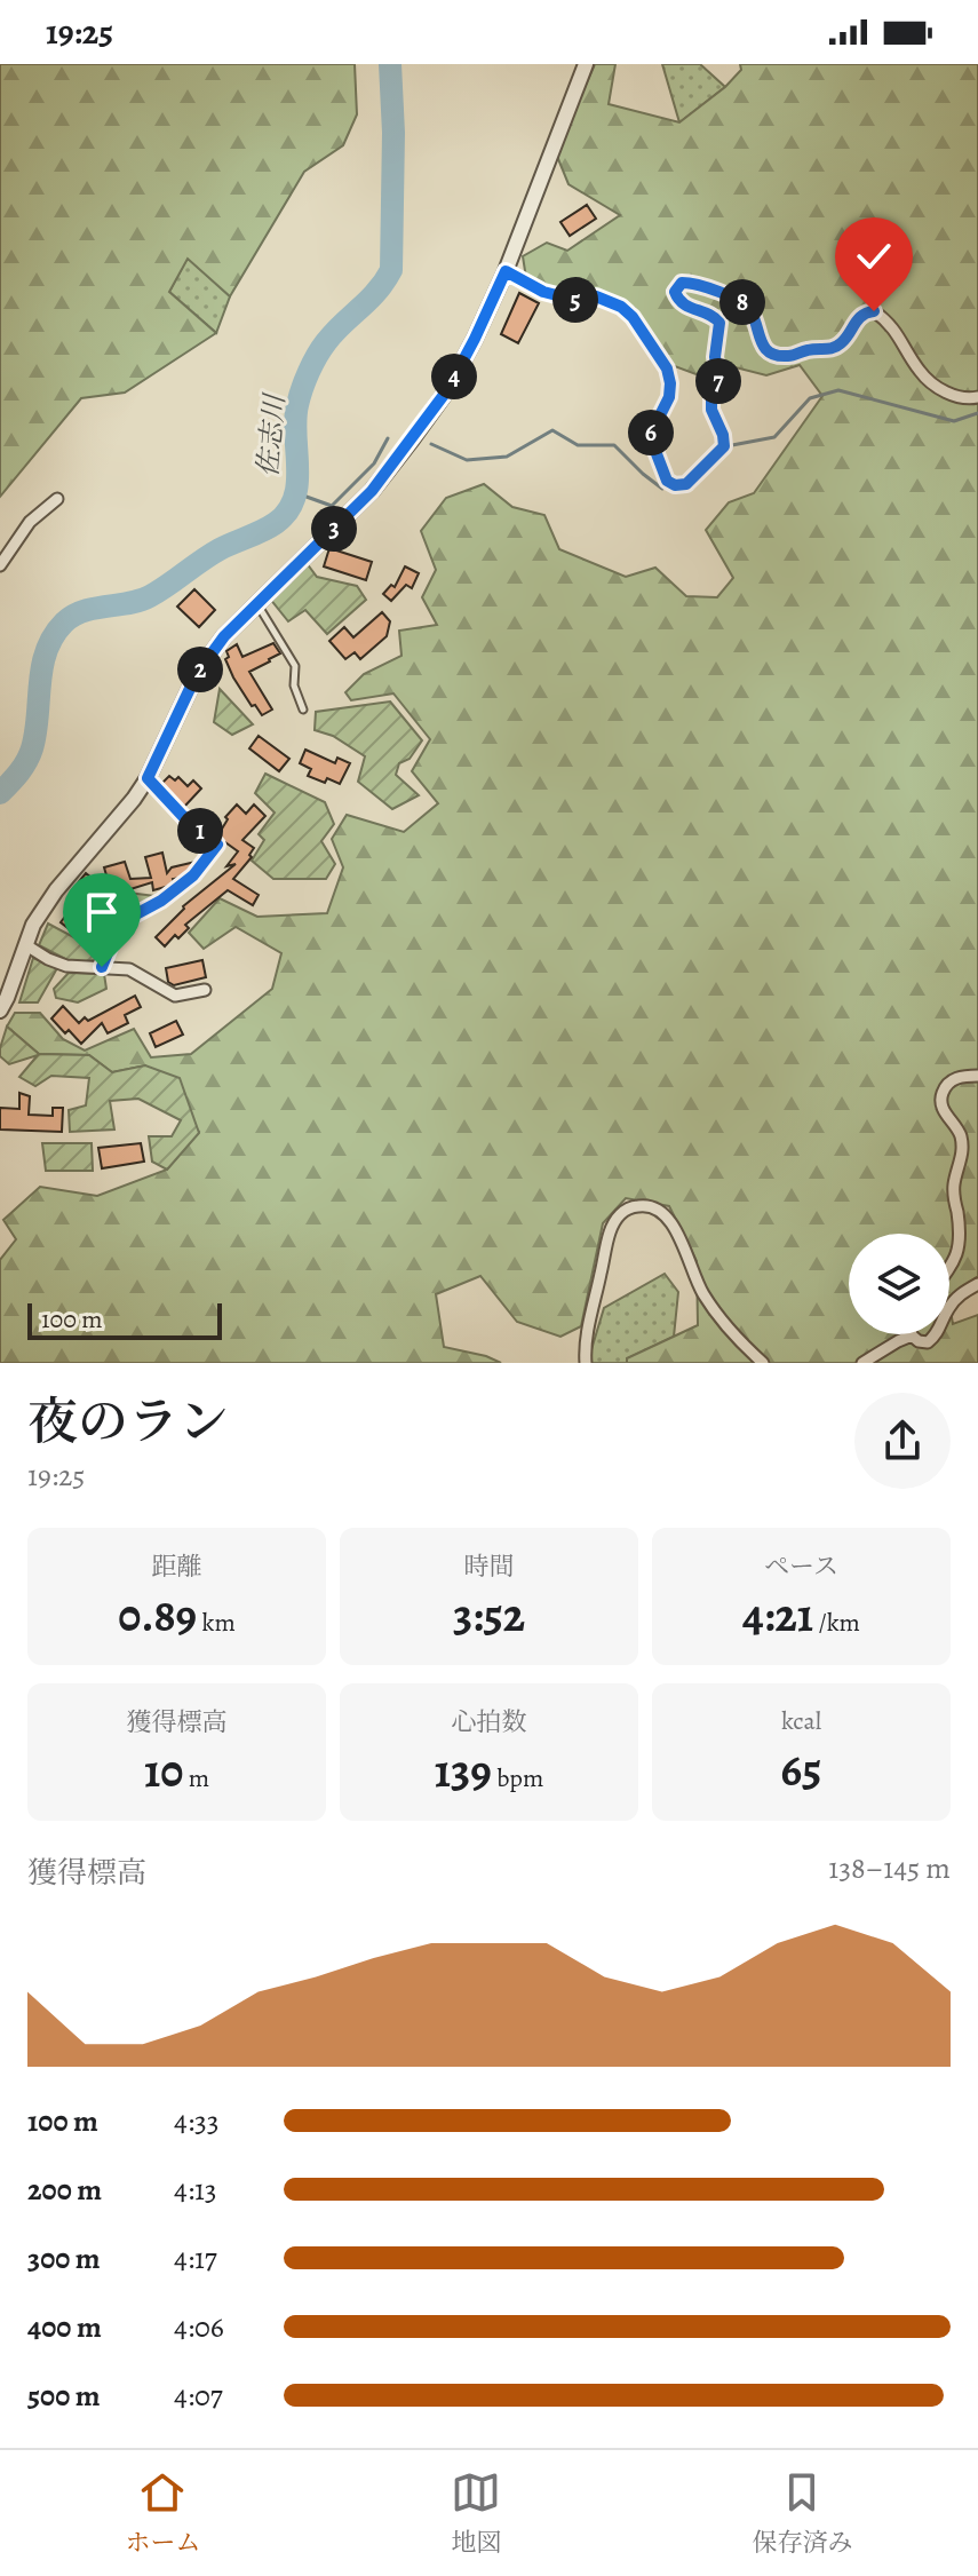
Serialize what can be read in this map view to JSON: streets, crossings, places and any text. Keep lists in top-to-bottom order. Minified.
{"water":["佐志川"],"scale_bar":"100 m","page":{"status":"19:25","pins":["5","8","4","7","6","3","2","1"],"scale":"100 m","heading":["夜のラン","19:25"],"stats":[["距離","0.89 km"],["時間","3:52"],["ペース","4:21 /km"],["獲得標高","10 m"],["心拍数","139 bpm"],["kcal","65"]],"chart":["獲得標高","138–145 m"],"list":[{"name":"100 m","note":"4:33"},{"name":"200 m","note":"4:13"},{"name":"300 m","note":"4:17"},{"name":"400 m","note":"4:06"},{"name":"500 m","note":"4:07"}],"tabs":["ホーム","地図","保存済み"]}}
